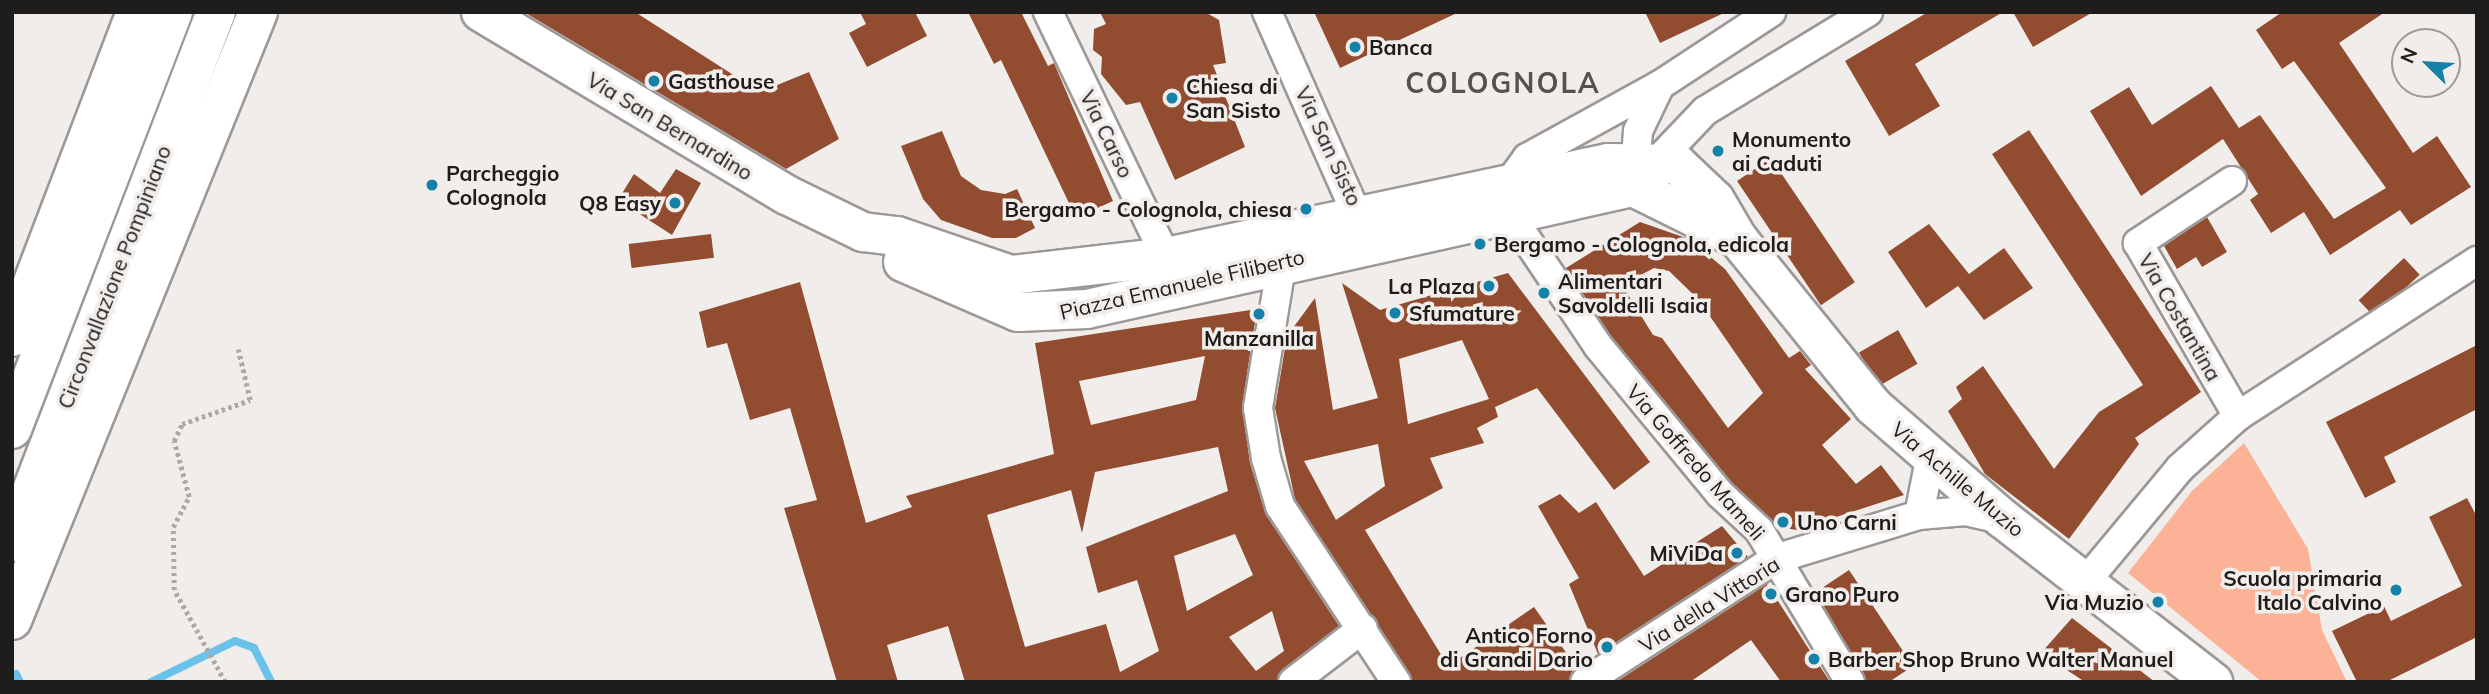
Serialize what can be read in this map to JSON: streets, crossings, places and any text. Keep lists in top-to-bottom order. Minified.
{"streets":{"main road":["Via San Bernardino","Circonvallazione Pompiniano","Piazza Emanuele Filiberto","Via Achille Muzio"],"street":["Via Carso","Via San Sisto","Via Costantina","Via Goffredo Mameli","Via della Vittoria"]},"crossings":[["Via San Bernardino","Piazza Emanuele Filiberto"],["Via Carso","Piazza Emanuele Filiberto"],["Via San Sisto","Piazza Emanuele Filiberto"],["Piazza Emanuele Filiberto","Via Goffredo Mameli"],["Piazza Emanuele Filiberto","Via Achille Muzio"],["Via Goffredo Mameli","Via della Vittoria"],["Via Achille Muzio","Via della Vittoria"]],"districts":["COLOGNOLA"],"places":["Banca","Gasthouse","Chiesa di San Sisto","Monumento ai Caduti","Parcheggio Colognola","Q8 Easy","Bergamo - Colognola, chiesa","Bergamo - Colognola, edicola","La Plaza","Alimentari Savoldelli Isaia","Sfumature","Manzanilla","Uno Carni","MiViDa","Scuola primaria Italo Calvino","Grano Puro","Via Muzio","Antico Forno di Grandi Dario","Barber Shop Bruno Walter Manuel"],"north":"top left"}
